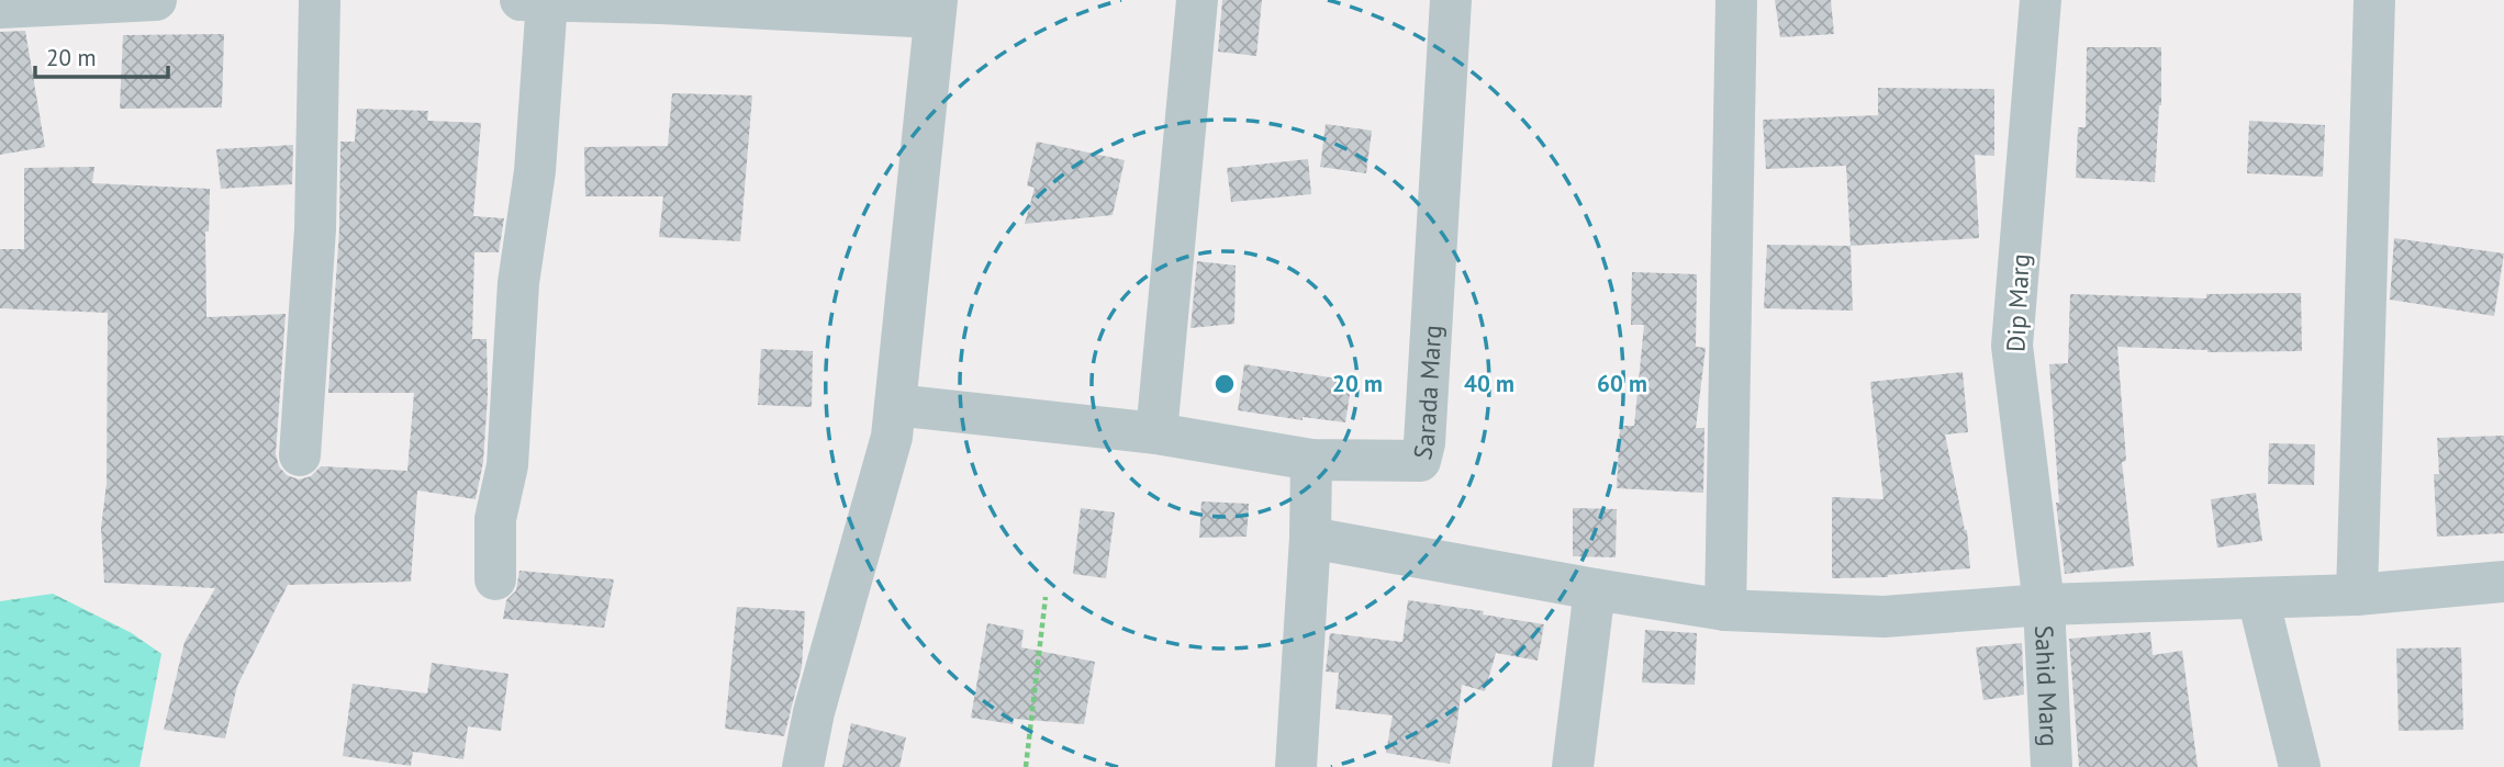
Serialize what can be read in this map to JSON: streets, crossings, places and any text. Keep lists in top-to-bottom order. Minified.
{"streets":{"street":["Dip Marg","Sarada Marg","Sahid Marg"]},"crossings":[["Dip Marg","Sahid Marg"]],"scale_bar":"20 m","rings":["20 m","40 m","60 m"]}
